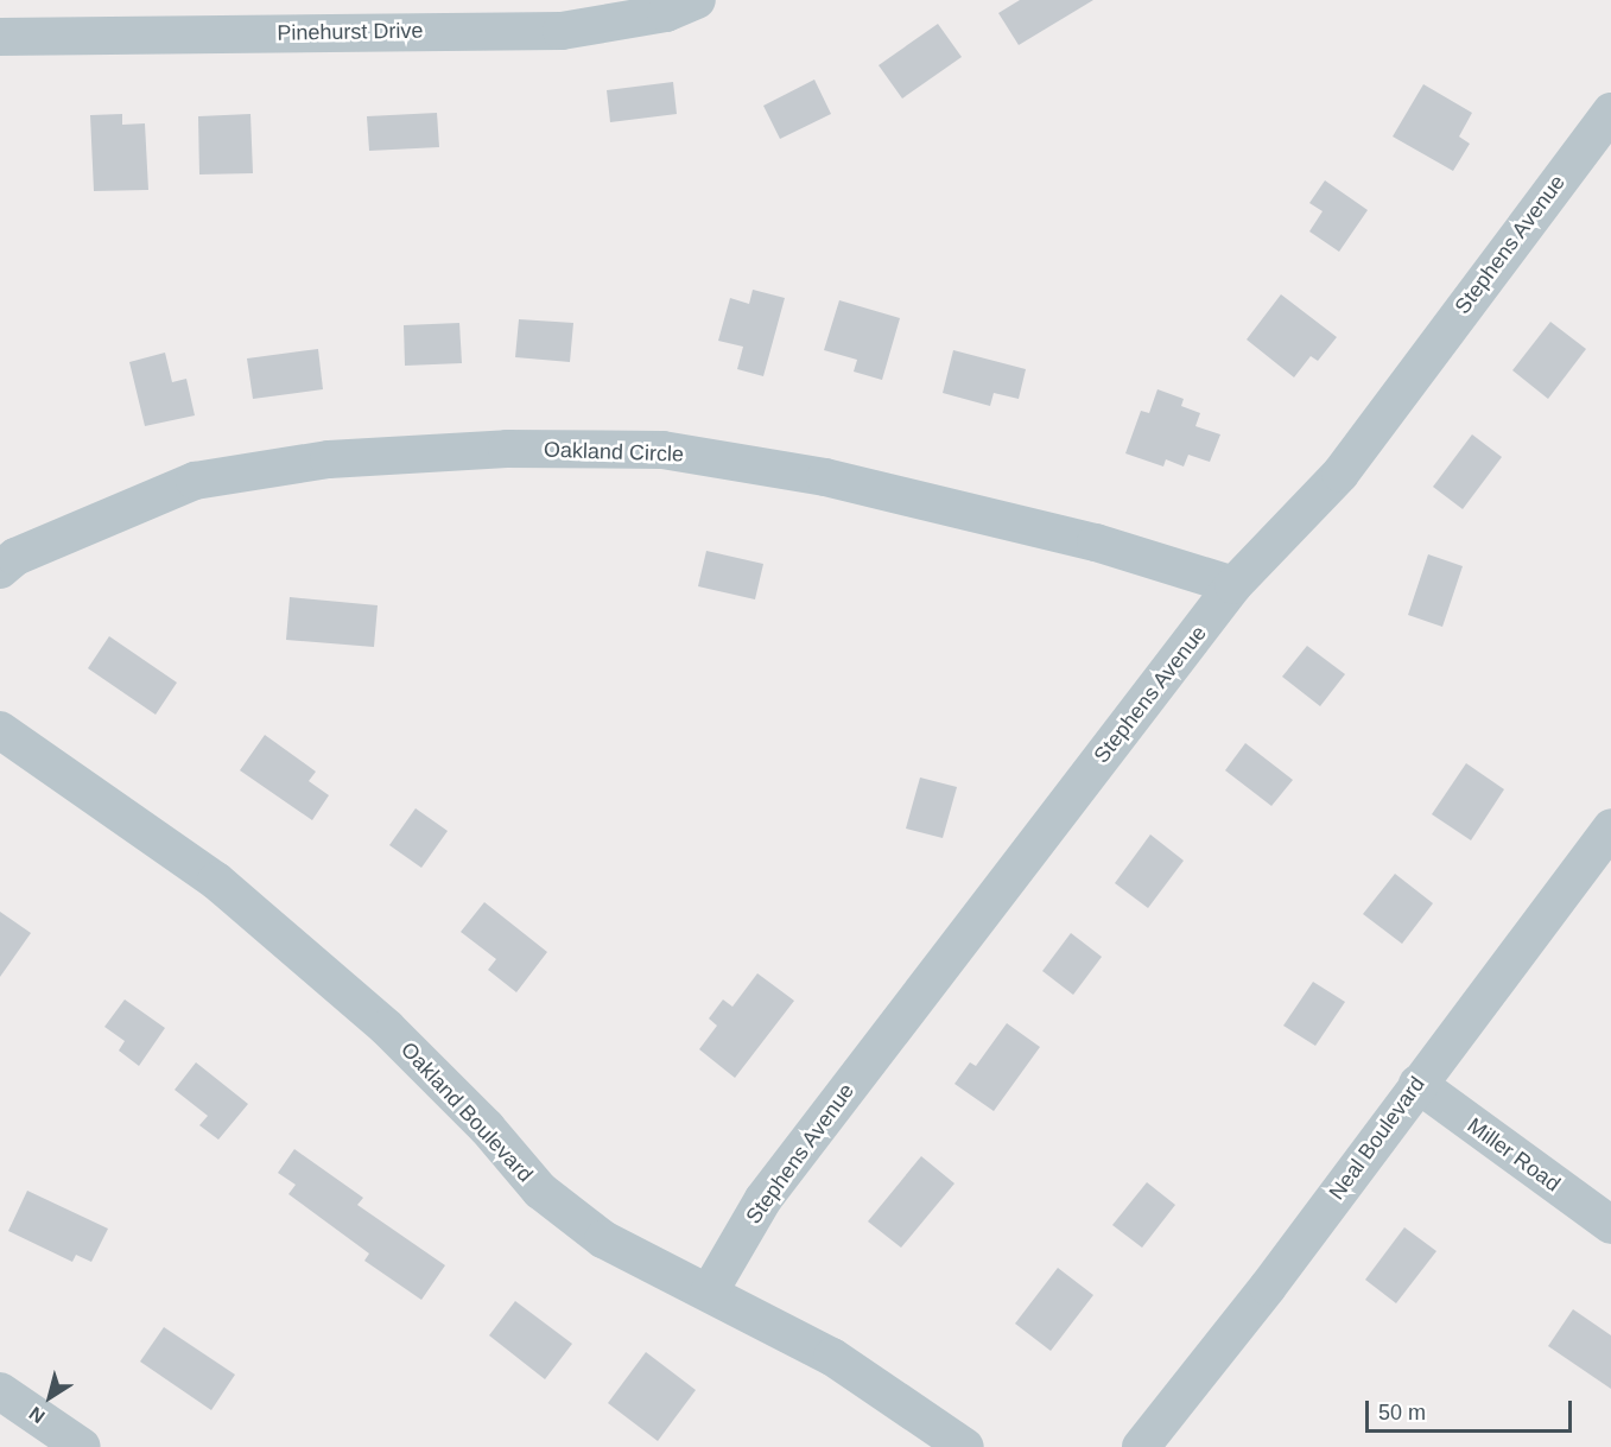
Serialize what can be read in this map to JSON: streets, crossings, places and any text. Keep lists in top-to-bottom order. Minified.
{"streets":{"street":["Pinehurst Drive","Stephens Avenue","Oakland Circle","Oakland Boulevard","Neal Boulevard","Miller Road"]},"crossings":[["Stephens Avenue","Oakland Circle"],["Stephens Avenue","Oakland Boulevard"],["Neal Boulevard","Miller Road"]],"scale_bar":"50 m","north":"bottom left"}
